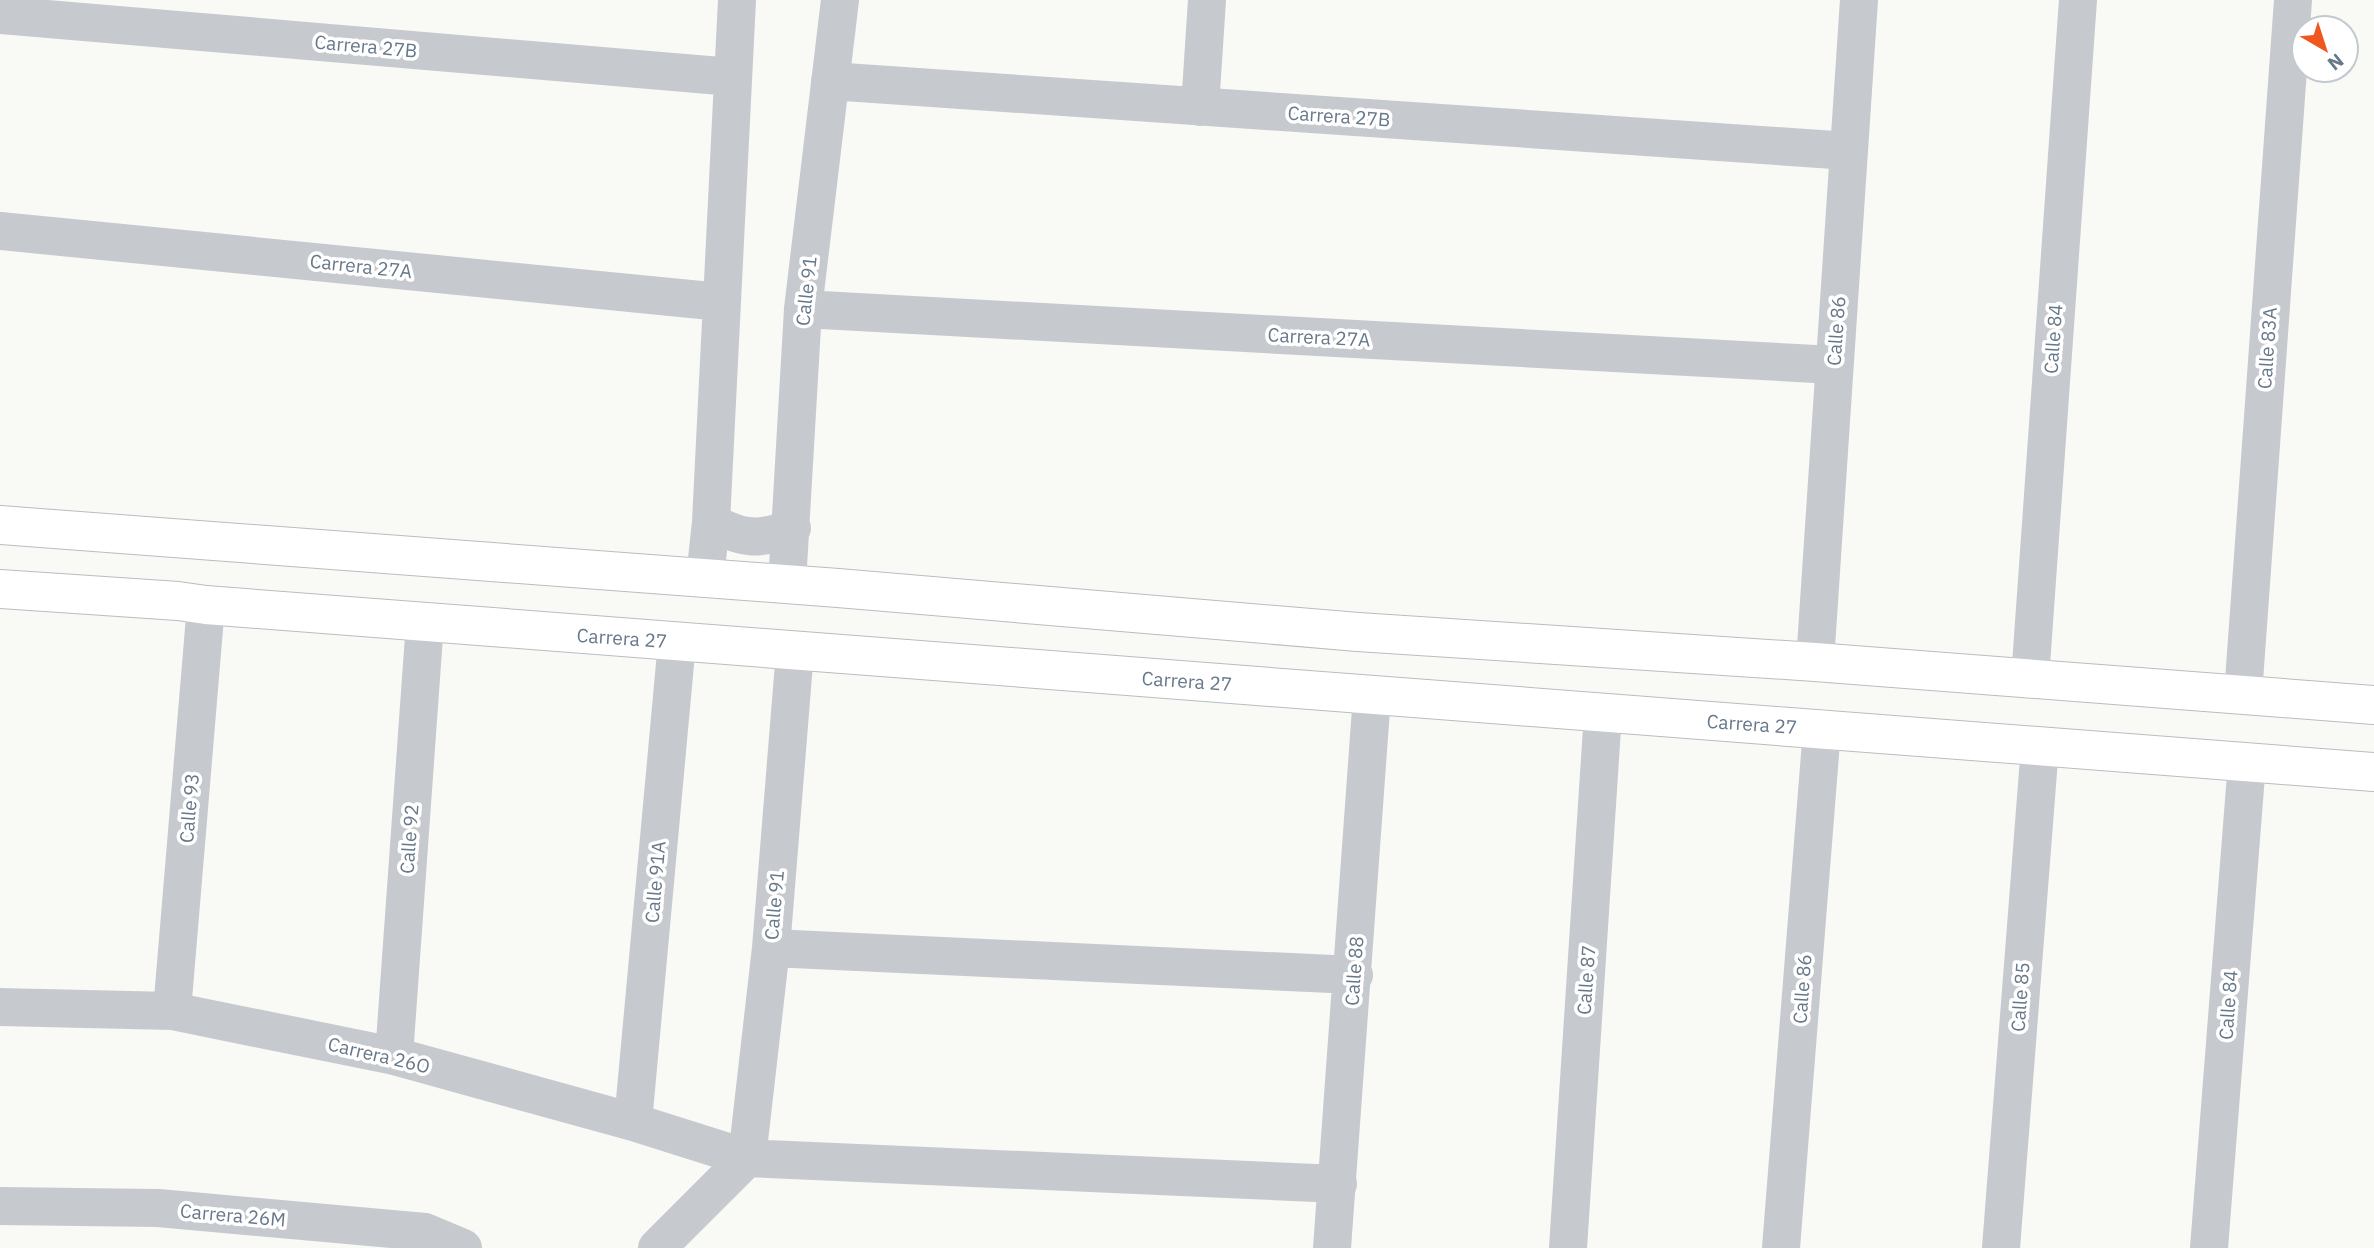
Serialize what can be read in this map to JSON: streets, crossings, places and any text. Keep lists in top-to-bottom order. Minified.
{"streets":{"main road":["Carrera 27"],"street":["Carrera 27B","Carrera 27A","Calle 91","Calle 86","Calle 84","Calle 83A","Calle 93","Calle 92","Calle 91A","Calle 88","Calle 87","Calle 85","Carrera 26O","Carrera 26M"]},"crossings":[["Carrera 27B","Calle 91"],["Carrera 27B","Calle 86"],["Carrera 27A","Calle 91"],["Carrera 27A","Calle 86"],["Calle 91","Carrera 27"],["Calle 91","Carrera 26O"],["Calle 86","Carrera 27"],["Calle 84","Carrera 27"],["Carrera 27","Calle 93"],["Carrera 27","Calle 92"],["Carrera 27","Calle 91A"],["Carrera 27","Calle 88"],["Carrera 27","Calle 87"],["Carrera 27","Calle 85"],["Calle 93","Carrera 26O"],["Calle 92","Carrera 26O"],["Calle 91A","Carrera 26O"],["Calle 88","Carrera 26O"]],"north":"bottom right"}
